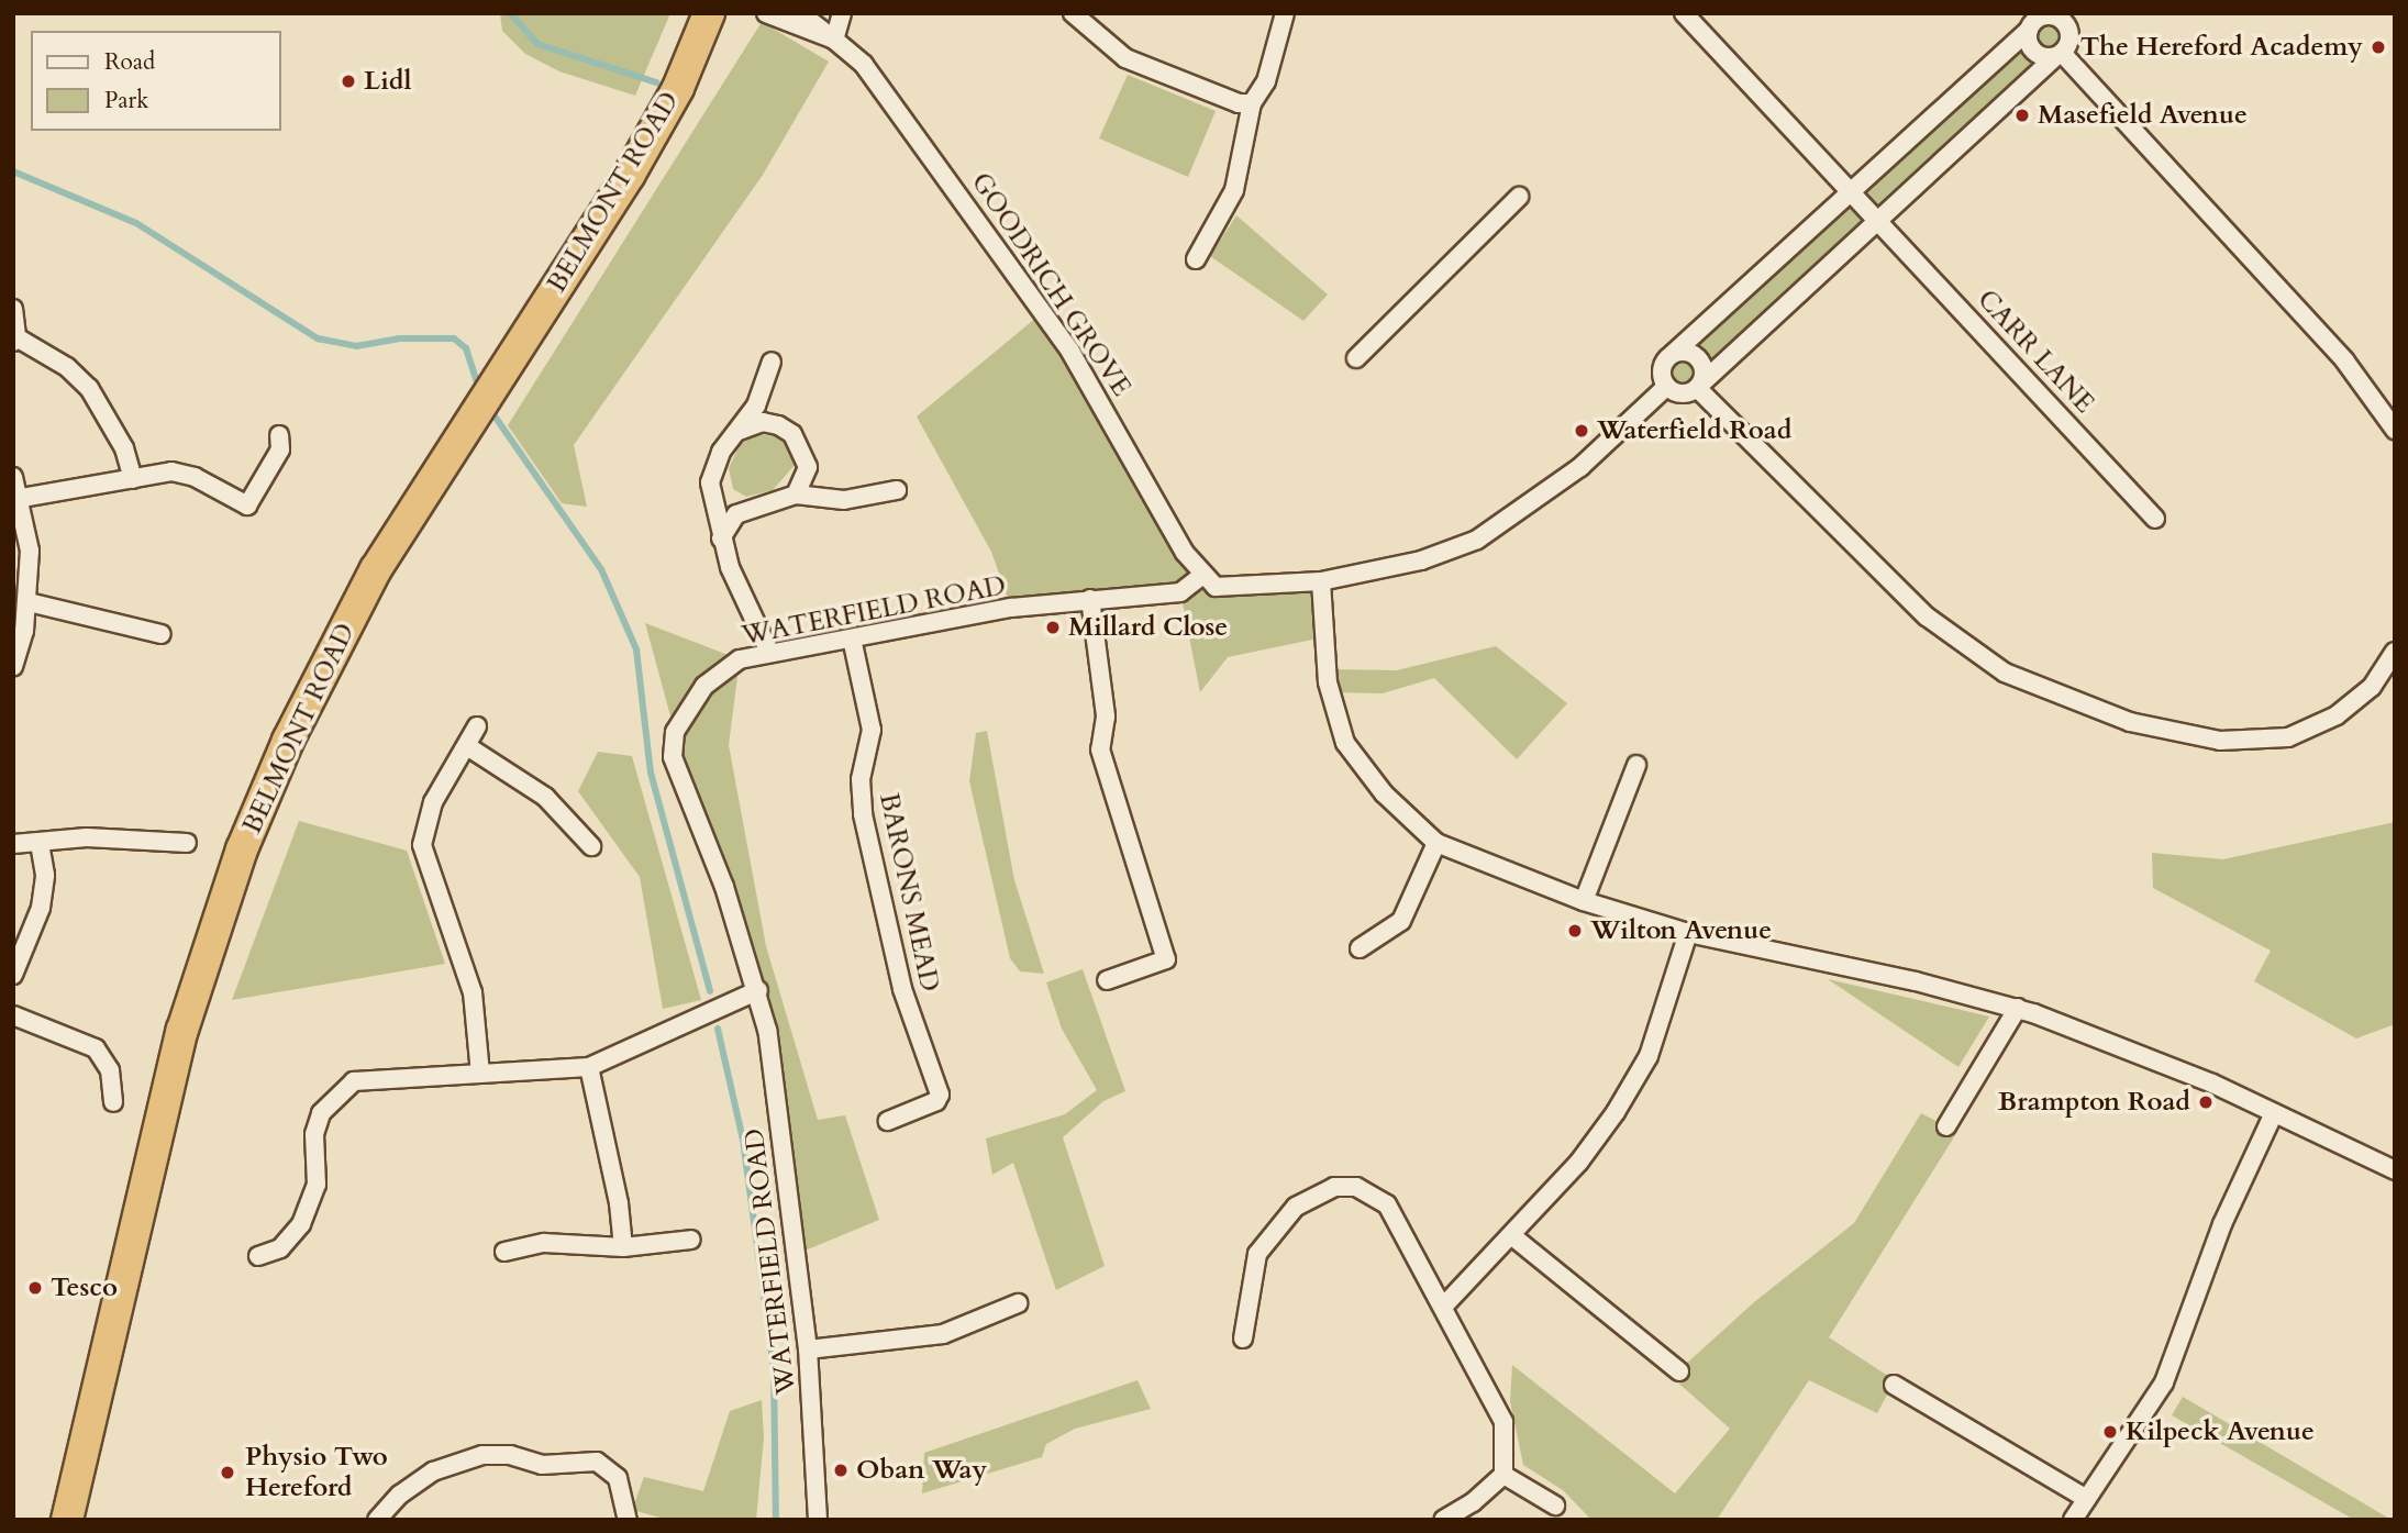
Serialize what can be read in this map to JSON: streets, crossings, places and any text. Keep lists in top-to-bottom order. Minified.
{"streets":{"highway":["BELMONT ROAD"],"street":["GOODRICH GROVE","CARR LANE","WATERFIELD ROAD","BARONS MEAD"]},"crossings":[["GOODRICH GROVE","WATERFIELD ROAD"],["WATERFIELD ROAD","BARONS MEAD"]],"places":["The Hereford Academy","Lidl","Masefield Avenue","Waterfield Road","Millard Close","Wilton Avenue","Brampton Road","Tesco","Kilpeck Avenue","Oban Way","Physio Two Hereford"],"legend":["Road","Park"]}
